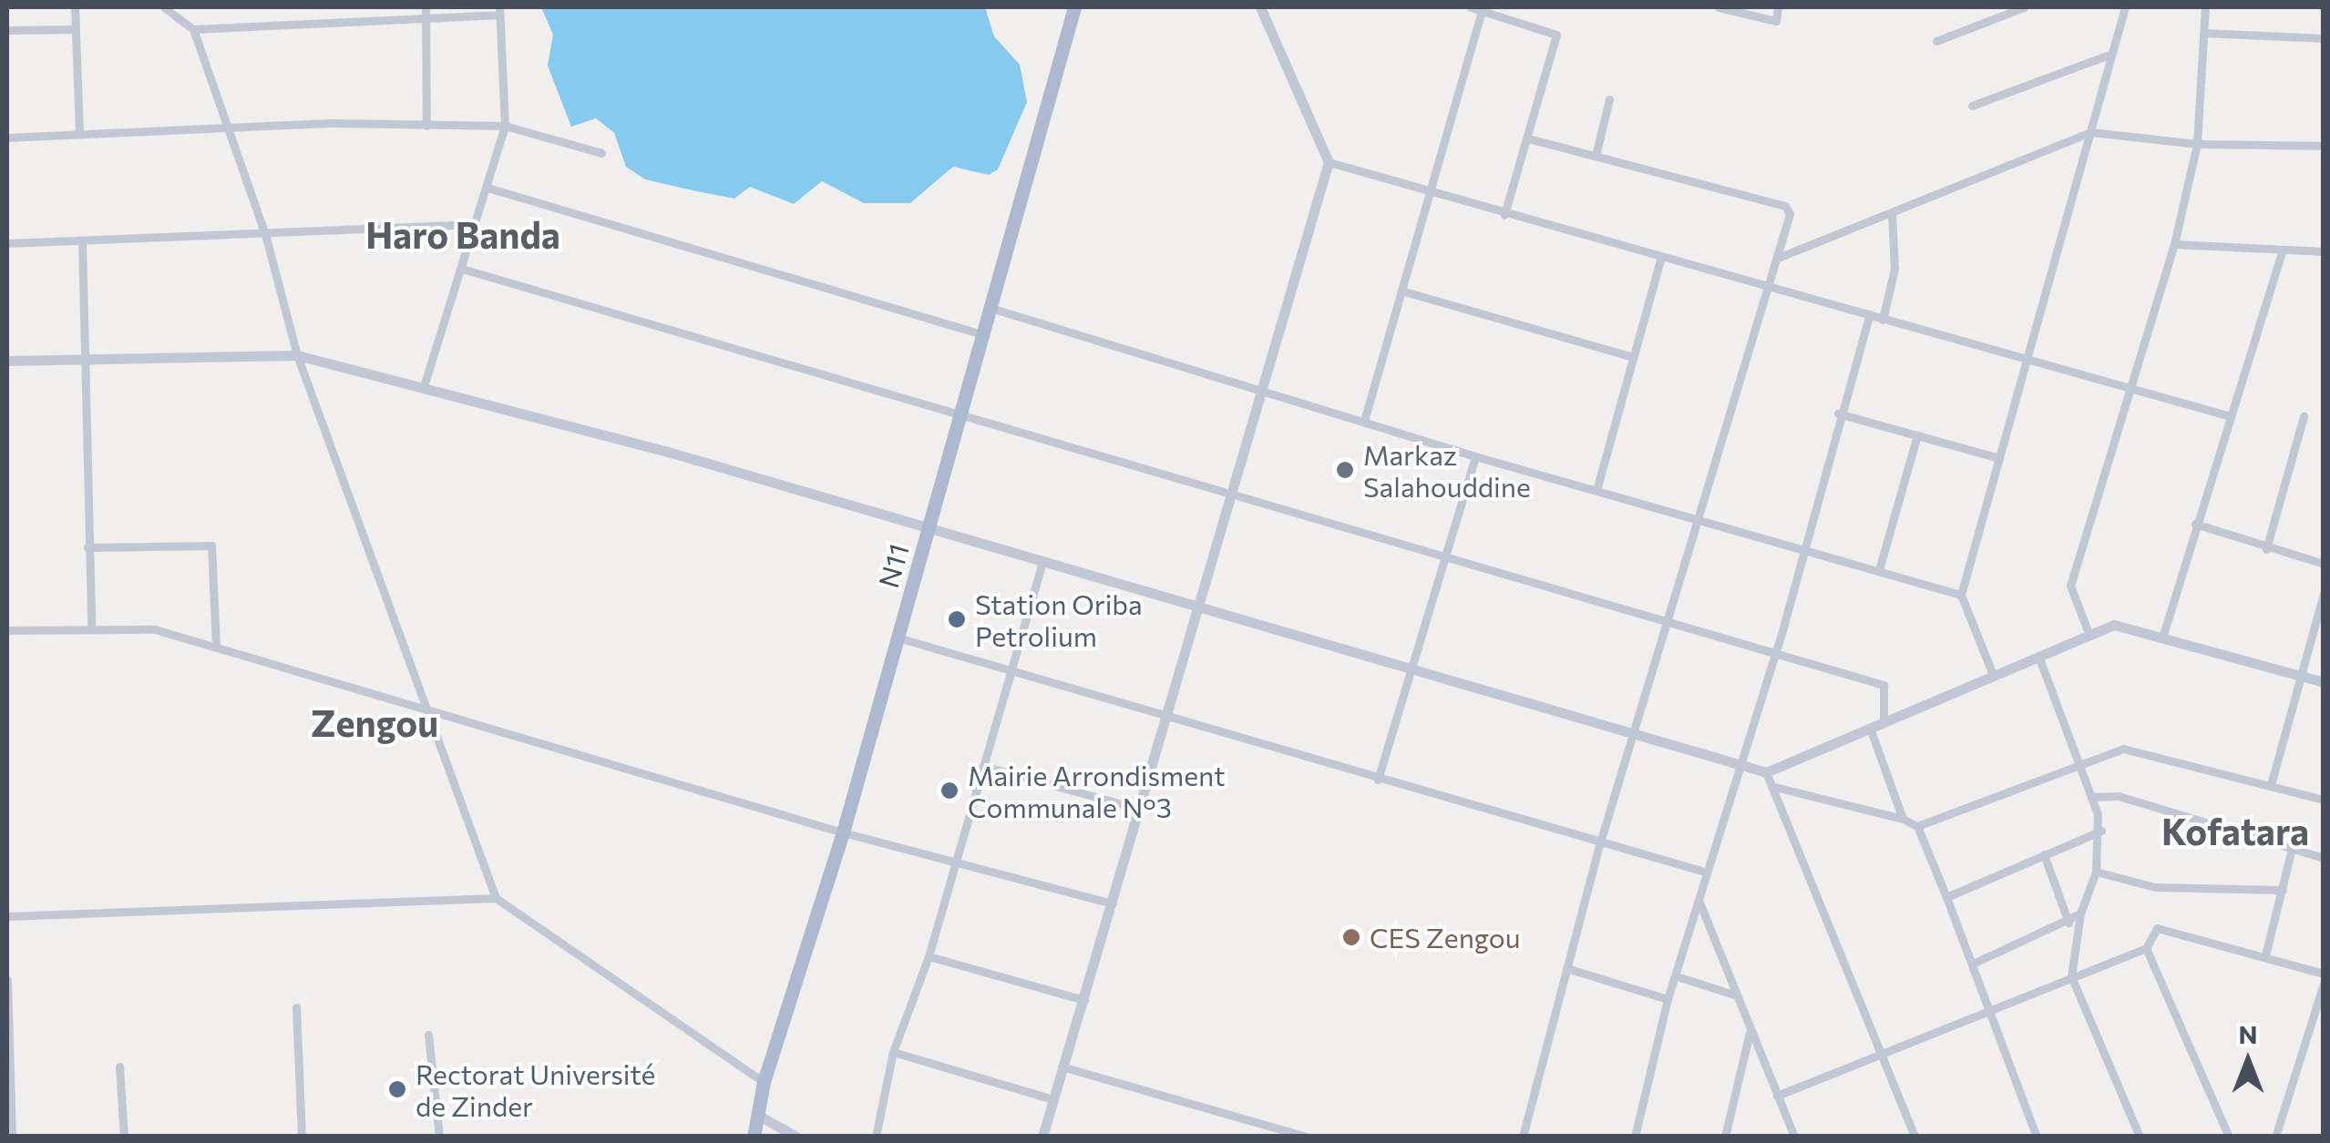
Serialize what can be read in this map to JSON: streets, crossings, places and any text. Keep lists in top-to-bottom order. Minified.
{"streets":{"main road":["N11"]},"districts":["Haro Banda","Zengou","Kofatara"],"places":["Markaz Salahouddine","Station Oriba Petrolium","Mairie Arrondisment Communale N°3","CES Zengou","Rectorat Université de Zinder"],"north":"top"}
